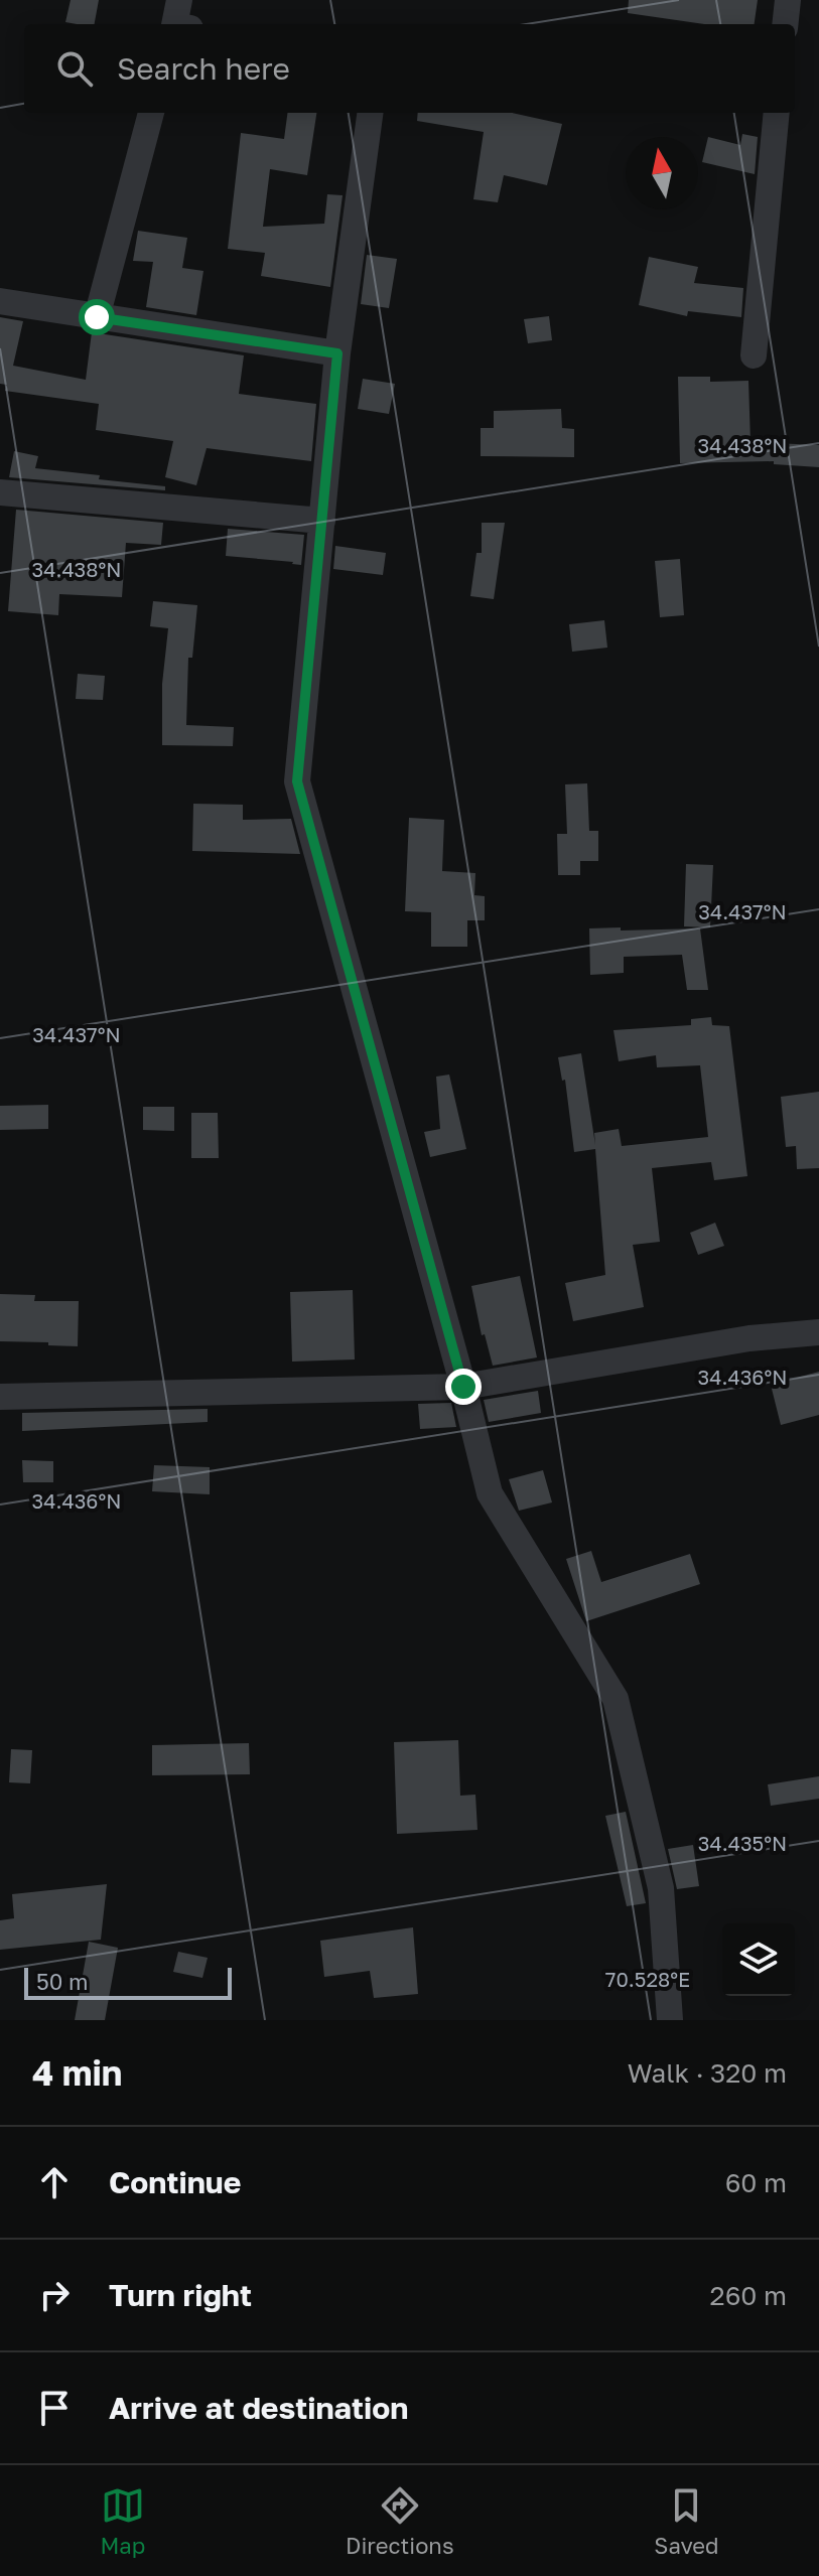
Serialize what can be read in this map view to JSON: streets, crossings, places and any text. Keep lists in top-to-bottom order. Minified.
{"scale_bar":"50 m","north":"top","page":{"search":"Search here","scale":"50 m","heading":["4 min","Walk · 320 m"],"list":[["Continue","60 m"],["Turn right","260 m"],"Arrive at destination"],"nav":["Map","Directions","Saved"]},"coordinates":["34.438°N","34.437°N","34.436°N","34.435°N","70.528°E"]}
